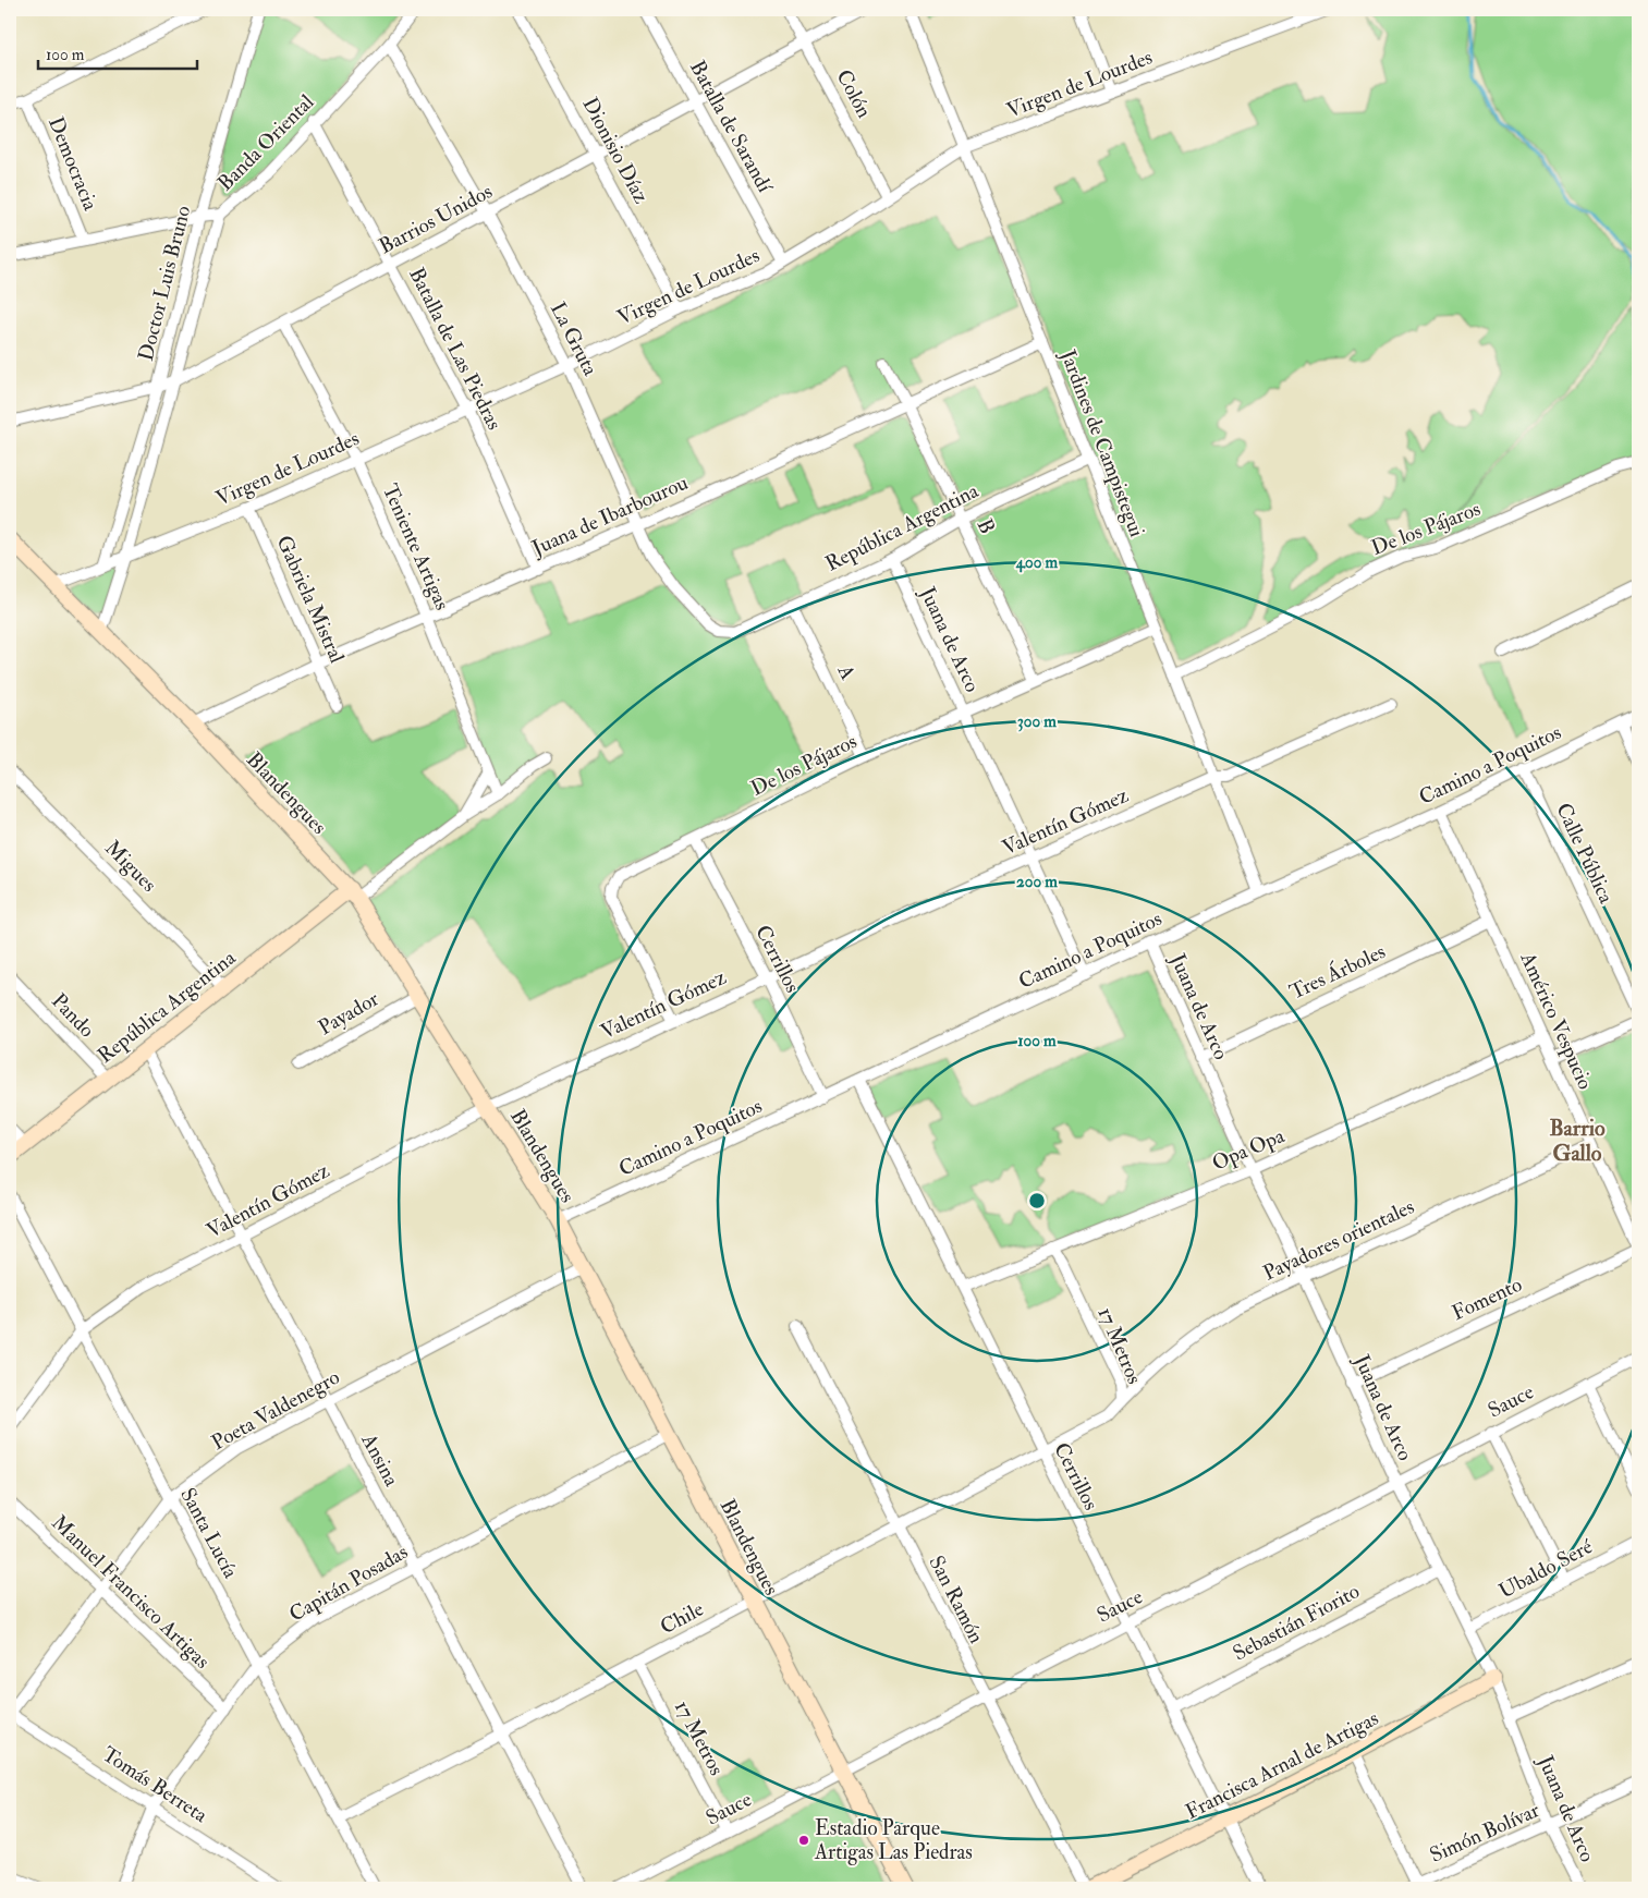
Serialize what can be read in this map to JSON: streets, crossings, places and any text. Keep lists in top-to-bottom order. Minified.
{"streets":{"street":["Virgen de Lourdes","Colón","Batalla de Sarandí","Banda Oriental","Dionisio Díaz","Democracia","Barrios Unidos","Doctor Luis Bruno","La Gruta","Batalla de Las Piedras","Jardines de Campistegui","Juana de Ibarbourou","B","República Argentina","De los Pájaros","Teniente Artigas","Gabriela Mistral","Juana de Arco","A","Camino a Poquitos","Blandengues","Valentín Gómez","Calle Pública","Migues","Cerrillos","Tres Árboles","Payador","Pando","Américo Vespucio","Opa Opa","Payadores orientales","Fomento","17 Metros","Sauce","Poeta Valdenegro","Ansina","Santa Lucía","Ubaldo Seré","Capitán Posadas","Manuel Francisco Artigas","San Ramón","Chile","Sebastián Fiorito","Francisca Arnal de Artigas","Tomás Berreta","Simón Bolívar"]},"crossings":[["Virgen de Lourdes","Colón"],["Virgen de Lourdes","Batalla de Sarandí"],["Virgen de Lourdes","Dionisio Díaz"],["Virgen de Lourdes","Doctor Luis Bruno"],["Virgen de Lourdes","La Gruta"],["Virgen de Lourdes","Batalla de Las Piedras"],["Virgen de Lourdes","Jardines de Campistegui"],["Virgen de Lourdes","Teniente Artigas"],["Virgen de Lourdes","Gabriela Mistral"],["Virgen de Lourdes","Blandengues"],["Colón","Barrios Unidos"],["Batalla de Sarandí","Barrios Unidos"],["Banda Oriental","Democracia"],["Banda Oriental","Doctor Luis Bruno"],["Banda Oriental","La Gruta"],["Banda Oriental","Batalla de Las Piedras"],["Dionisio Díaz","Barrios Unidos"],["Barrios Unidos","Doctor Luis Bruno"],["Barrios Unidos","La Gruta"],["Barrios Unidos","Batalla de Las Piedras"],["Barrios Unidos","Teniente Artigas"],["Doctor Luis Bruno","Blandengues"],["La Gruta","Juana de Ibarbourou"],["La Gruta","República Argentina"],["Batalla de Las Piedras","Juana de Ibarbourou"],["Jardines de Campistegui","Juana de Ibarbourou"],["Jardines de Campistegui","República Argentina"],["Jardines de Campistegui","De los Pájaros"],["Jardines de Campistegui","Camino a Poquitos"],["Jardines de Campistegui","Valentín Gómez"],["Juana de Ibarbourou","B"],["Juana de Ibarbourou","Teniente Artigas"],["Juana de Ibarbourou","Gabriela Mistral"],["Juana de Ibarbourou","Blandengues"],["B","República Argentina"],["B","De los Pájaros"],["República Argentina","Teniente Artigas"],["República Argentina","Juana de Arco"],["República Argentina","A"],["República Argentina","Blandengues"],["República Argentina","Migues"],["República Argentina","Pando"],["República Argentina","Ansina"],["De los Pájaros","Juana de Arco"],["De los Pájaros","A"],["De los Pájaros","Valentín Gómez"],["De los Pájaros","Cerrillos"],["Juana de Arco","Camino a Poquitos"],["Juana de Arco","Valentín Gómez"],["Juana de Arco","Tres Árboles"],["Juana de Arco","Opa Opa"],["Juana de Arco","Payadores orientales"],["Juana de Arco","Fomento"],["Juana de Arco","Sauce"],["Juana de Arco","Ubaldo Seré"],["Juana de Arco","Sebastián Fiorito"],["Juana de Arco","Francisca Arnal de Artigas"],["Juana de Arco","Simón Bolívar"],["Camino a Poquitos","Blandengues"],["Camino a Poquitos","Calle Pública"],["Camino a Poquitos","Cerrillos"],["Camino a Poquitos","Américo Vespucio"],["Blandengues","Valentín Gómez"],["Blandengues","Payador"],["Blandengues","Sauce"],["Blandengues","Poeta Valdenegro"],["Blandengues","Capitán Posadas"],["Blandengues","Chile"],["Valentín Gómez","Cerrillos"],["Valentín Gómez","Ansina"],["Valentín Gómez","Santa Lucía"],["Cerrillos","Opa Opa"],["Cerrillos","17 Metros"],["Cerrillos","Sauce"],["Cerrillos","Chile"],["Cerrillos","Sebastián Fiorito"],["Cerrillos","Francisca Arnal de Artigas"],["Tres Árboles","Américo Vespucio"],["Américo Vespucio","Opa Opa"],["Américo Vespucio","Payadores orientales"],["Américo Vespucio","Fomento"],["Opa Opa","17 Metros"],["Payadores orientales","17 Metros"],["17 Metros","Sauce"],["17 Metros","Chile"],["Sauce","San Ramón"],["Poeta Valdenegro","Ansina"],["Poeta Valdenegro","Santa Lucía"],["Poeta Valdenegro","Manuel Francisco Artigas"],["Poeta Valdenegro","Tomás Berreta"],["Ansina","Capitán Posadas"],["Ansina","Chile"],["Santa Lucía","Capitán Posadas"],["Santa Lucía","Chile"],["Capitán Posadas","Manuel Francisco Artigas"],["Capitán Posadas","Tomás Berreta"],["San Ramón","Chile"]],"districts":["Barrio Gallo"],"places":["Estadio Parque Artigas Las Piedras"],"scale_bar":"100 m","rings":["400 m","300 m","200 m","100 m"]}
